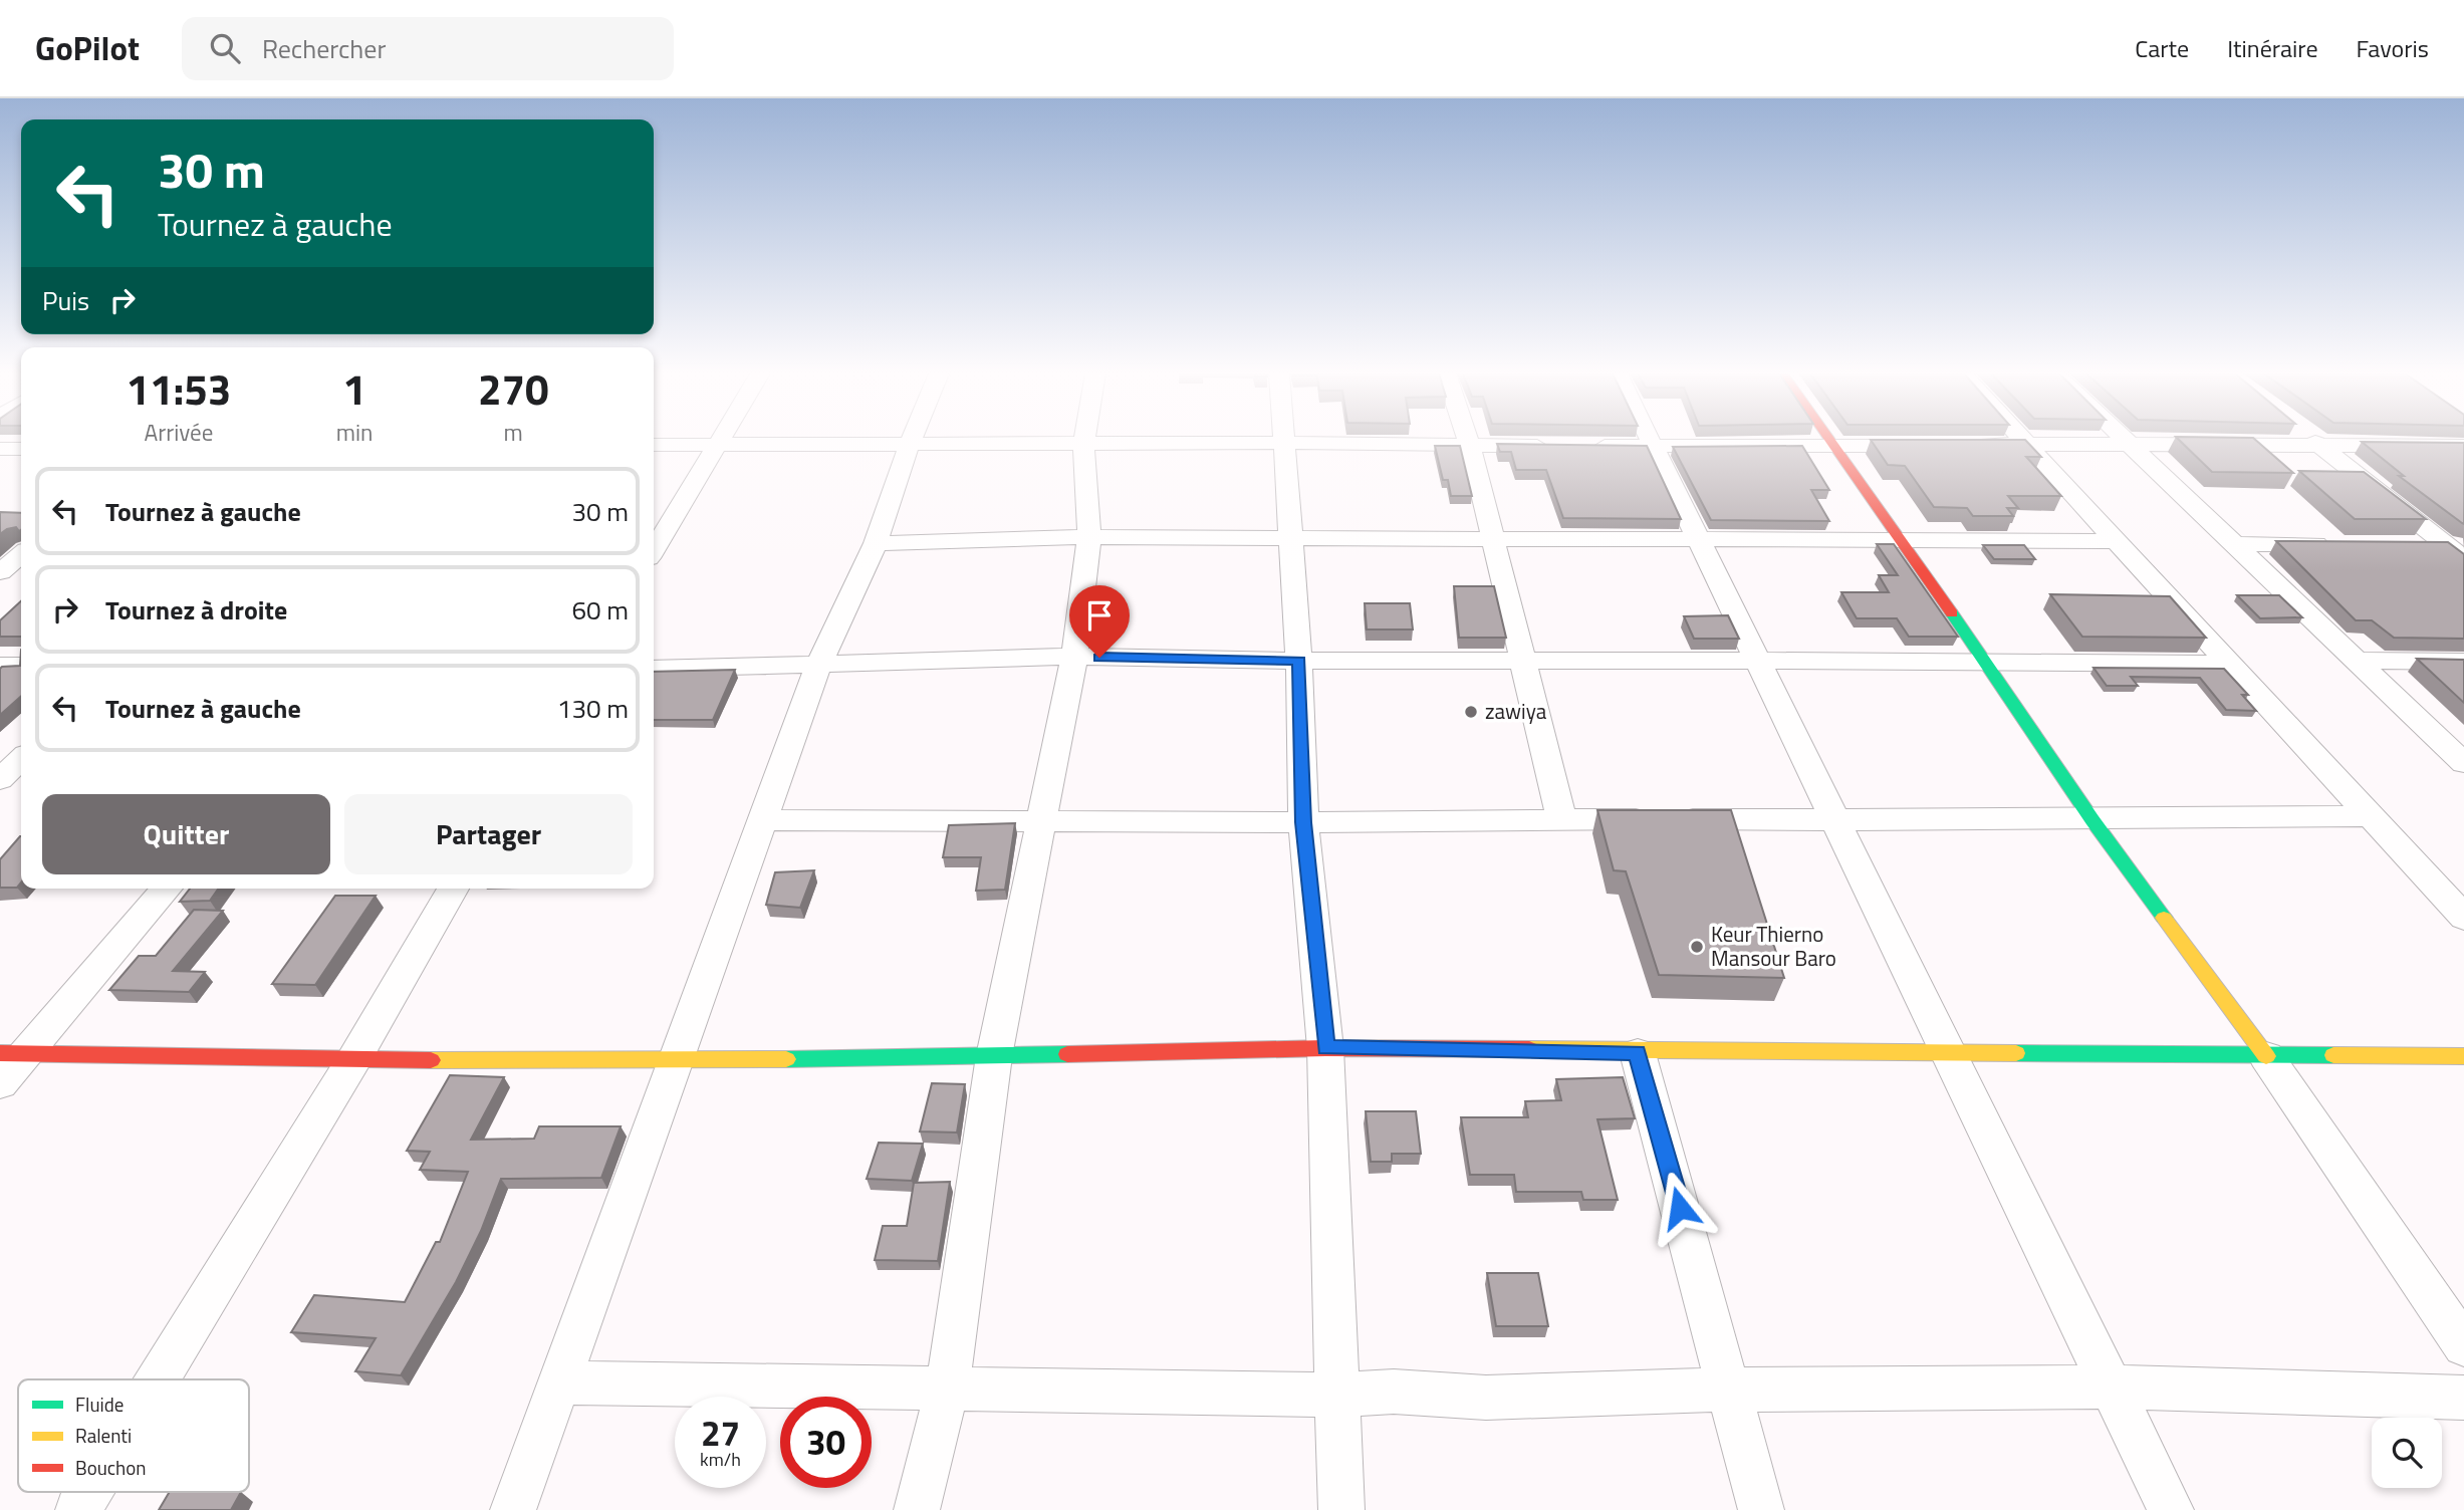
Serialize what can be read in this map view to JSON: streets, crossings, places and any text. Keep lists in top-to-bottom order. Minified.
{"places":["zawiya","Keur Thierno Mansour Baro"],"legend":["Fluide","Ralenti","Bouchon"],"page":{"header":"GoPilot","search":"Rechercher","nav":["Carte","Itinéraire","Favoris"],"turn":["30 m","Tournez à gauche"],"then":"Puis","eta":["11:53","Arrivée","1","min","270","m"],"list":[{"name":"Tournez à gauche","value":"30 m"},{"name":"Tournez à droite","value":"60 m"},{"name":"Tournez à gauche","value":"130 m"}],"buttons":["Quitter","Partager"],"speed":"27 km/h","limit":"30"}}
